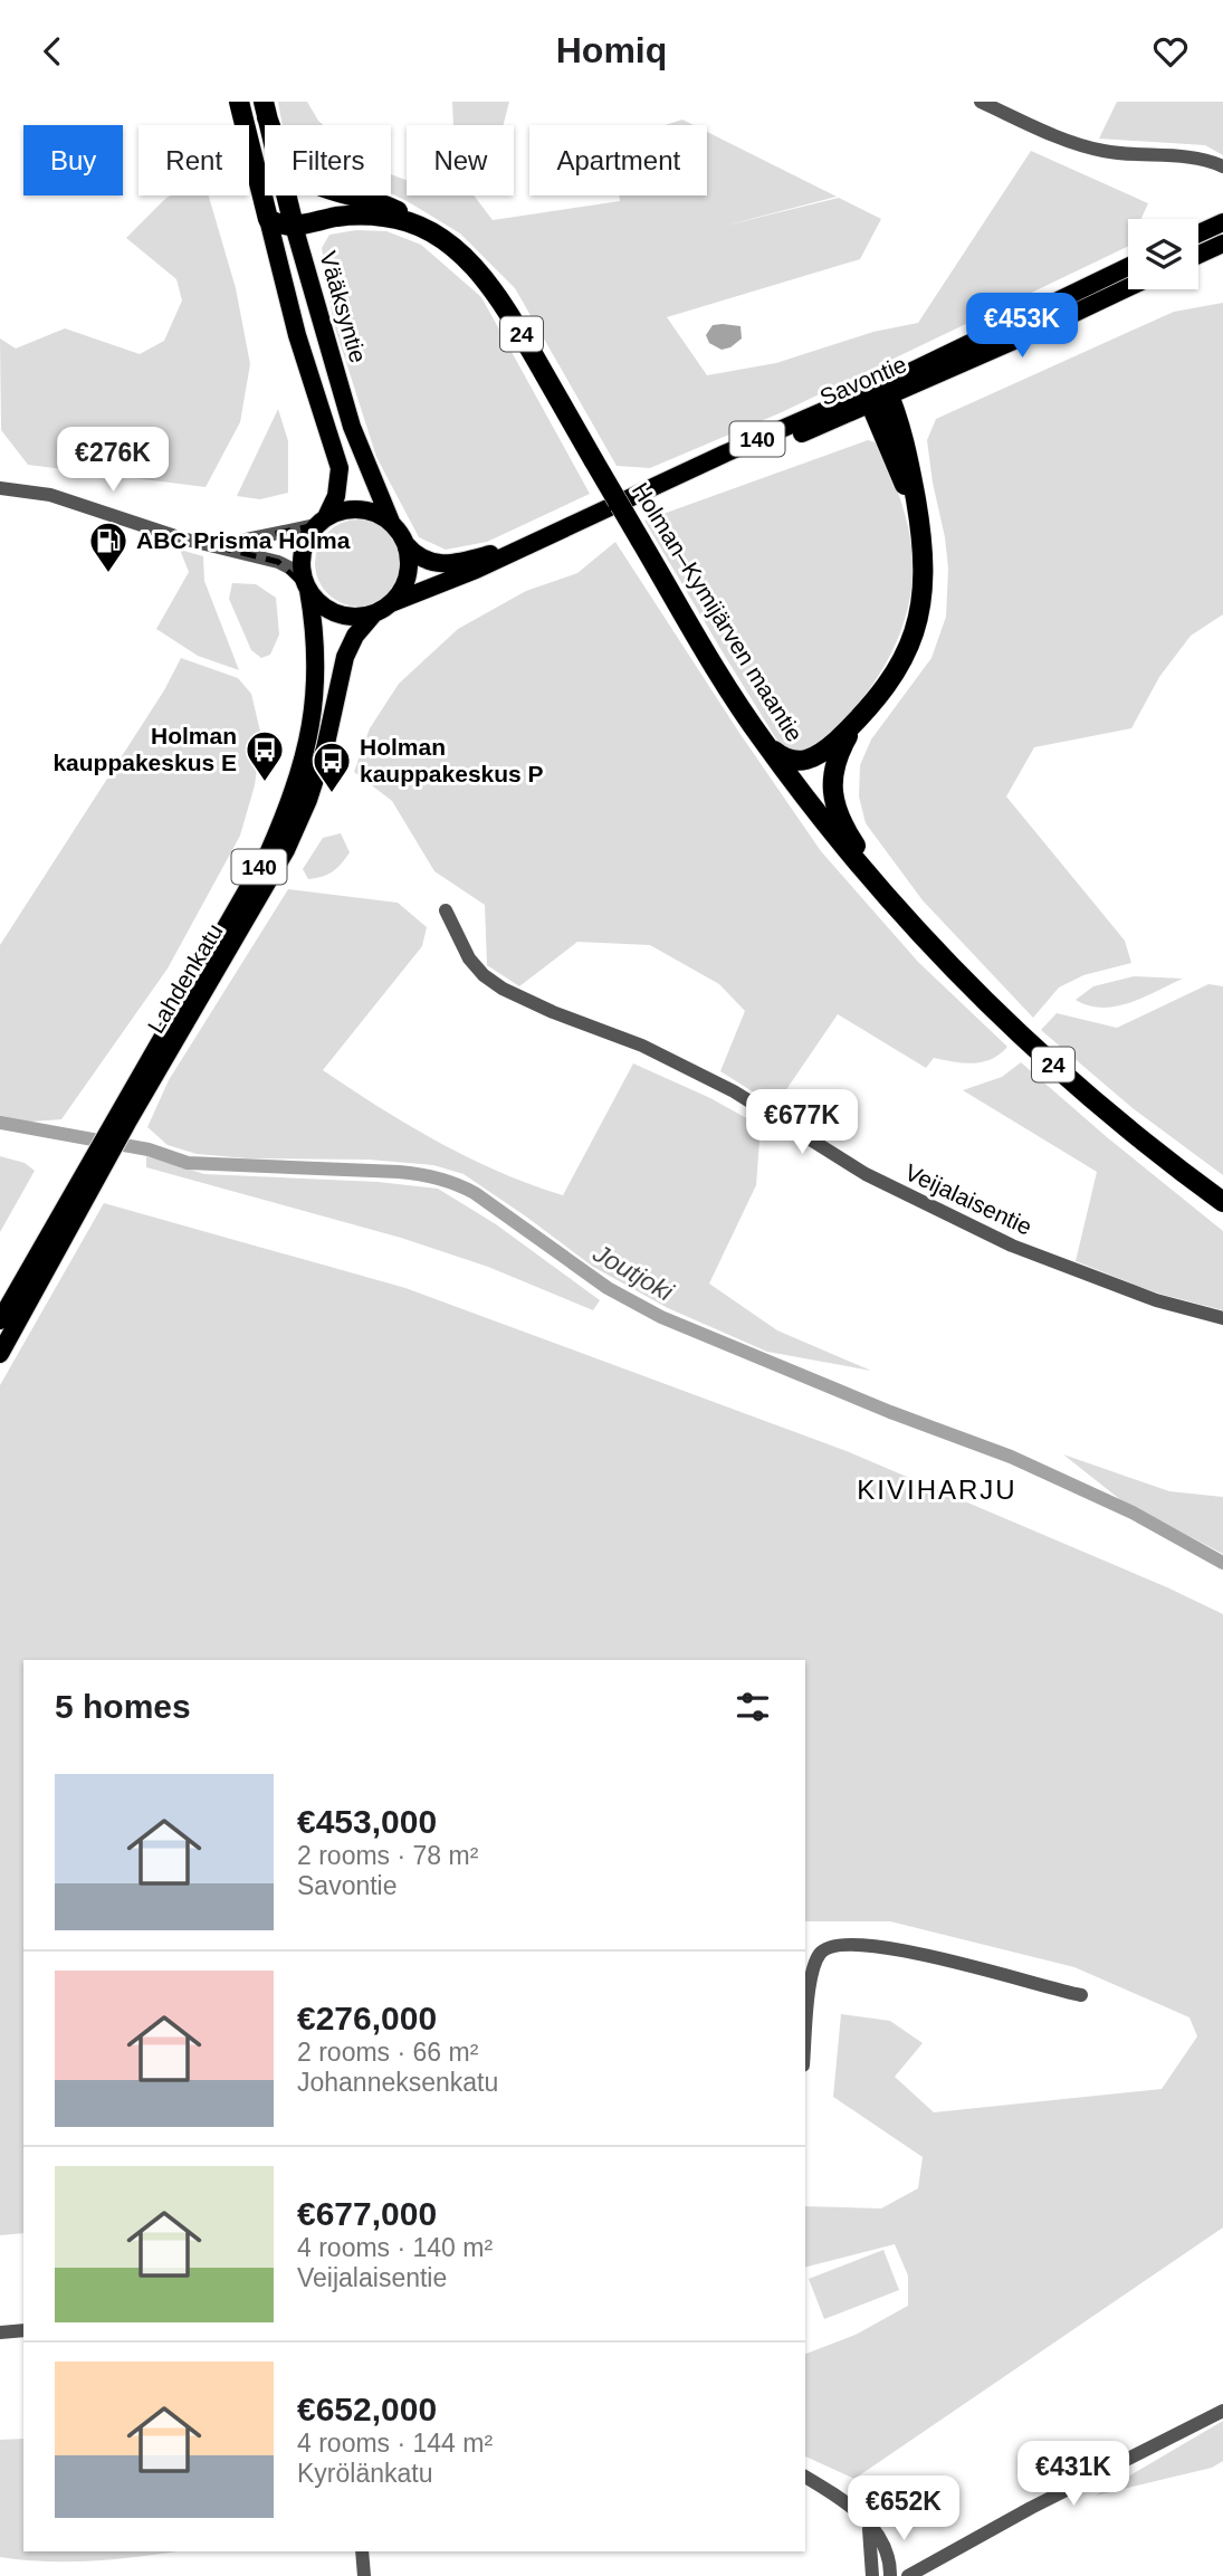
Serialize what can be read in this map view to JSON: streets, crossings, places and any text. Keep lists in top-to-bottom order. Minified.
{"streets":{"highway":["Vääksyntie","24","Holman–Kymijärven maantie"],"main road":["Savontie","140","Lahdenkatu"],"street":["Veijalaisentie"]},"crossings":[["Vääksyntie","24"],["Vääksyntie","Savontie"],["Vääksyntie","140"],["Vääksyntie","Holman–Kymijärven maantie"],["Vääksyntie","Lahdenkatu"],["24","Holman–Kymijärven maantie"],["Savontie","140"],["Savontie","Lahdenkatu"],["140","Holman–Kymijärven maantie"],["140","Lahdenkatu"]],"districts":["KIVIHARJU"],"water":["Joutjoki"],"places":{"fuel station":["ABC Prisma Holma"],"bus stop":["Holman kauppakeskus E","Holman kauppakeskus P"]},"page":{"header":"Homiq","chip":["Buy","Rent","Filters","New","Apartment"],"price":["€453K","€276K","€677K","€431K","€652K"],"heading":"5 homes","list":[{"name":"€453,000","note":"2 rooms · 78 m² · Savontie"},{"name":"€276,000","note":"2 rooms · 66 m² · Johanneksenkatu"},{"name":"€677,000","note":"4 rooms · 140 m² · Veijalaisentie"},{"name":"€652,000","note":"4 rooms · 144 m² · Kyrölänkatu"}]}}
